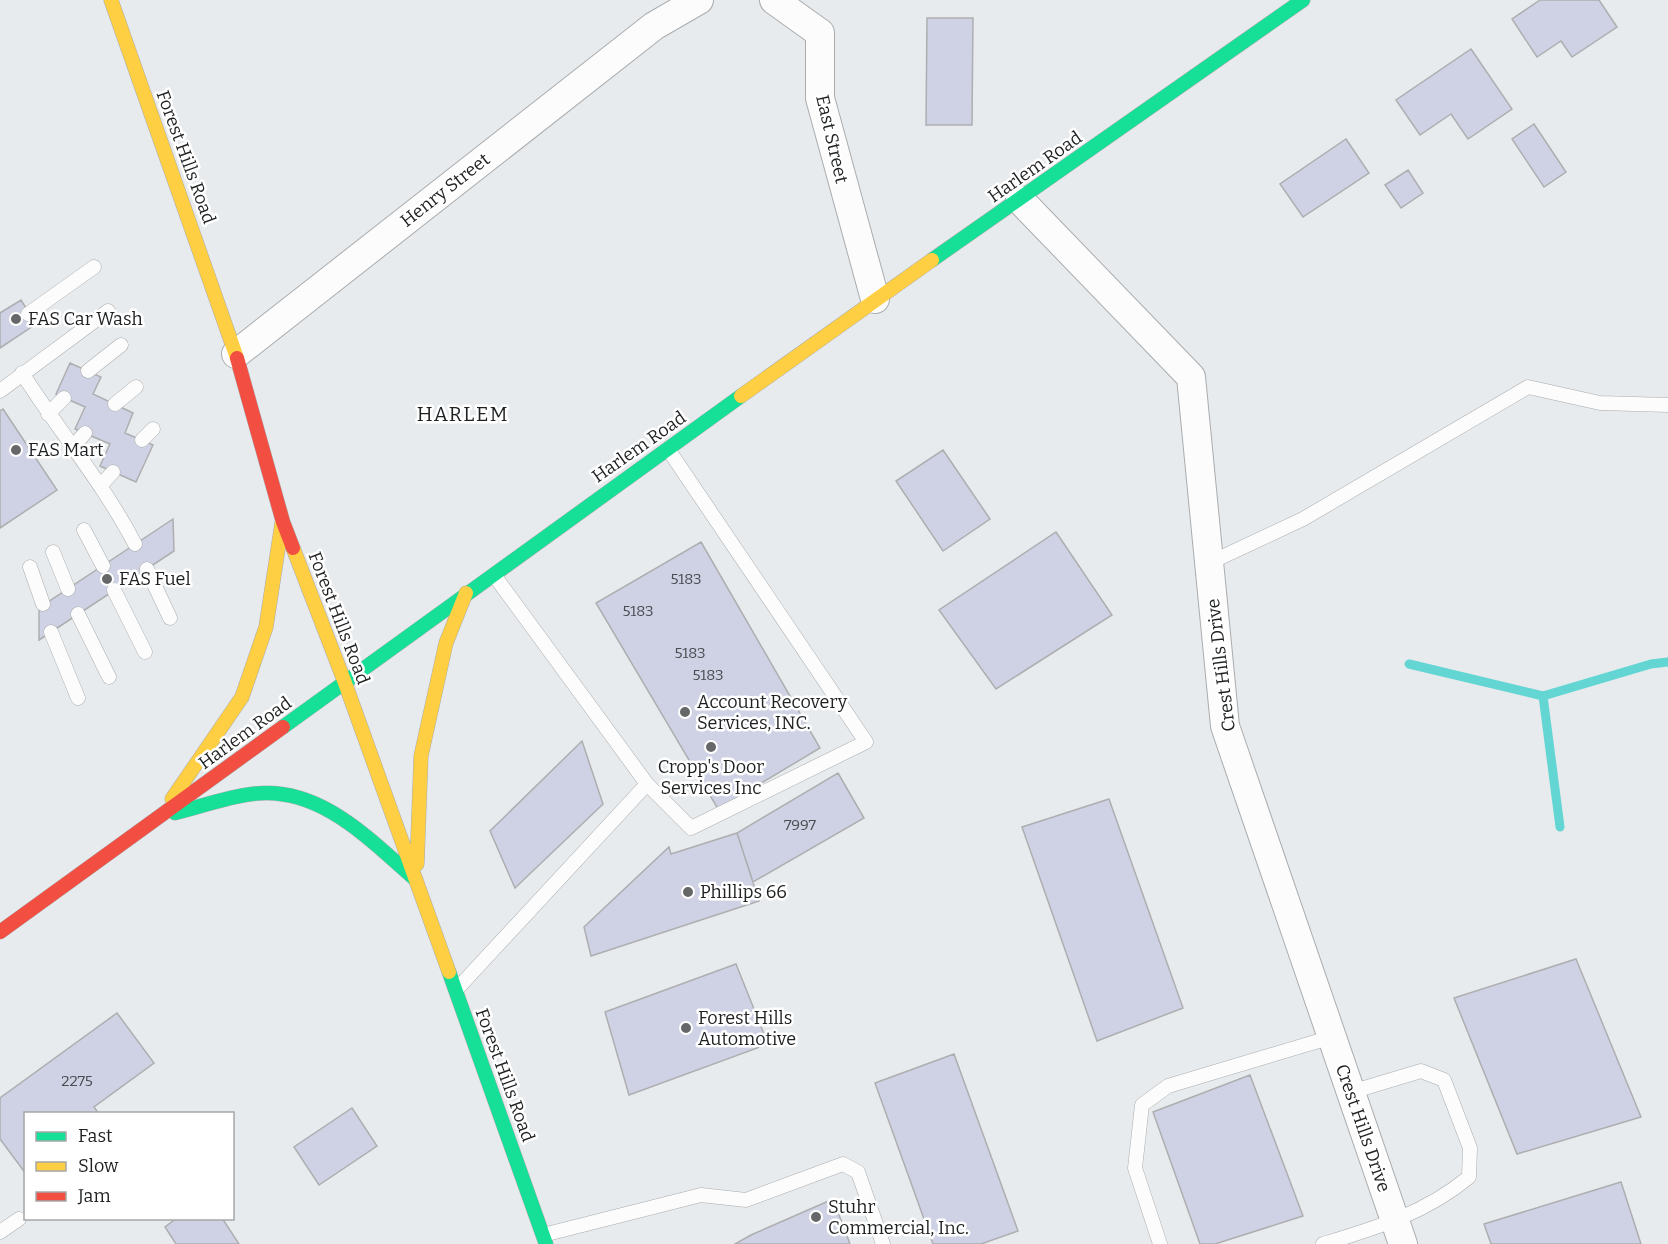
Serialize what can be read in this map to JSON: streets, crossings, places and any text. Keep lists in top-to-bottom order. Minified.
{"streets":{"main road":["Forest Hills Road","Harlem Road"],"street":["East Street","Henry Street","Crest Hills Drive"]},"crossings":[["East Street","Harlem Road"],["Forest Hills Road","Harlem Road"],["Forest Hills Road","Henry Street"],["Harlem Road","Crest Hills Drive"]],"districts":["HARLEM"],"places":["FAS Car Wash","FAS Mart","FAS Fuel","Account Recovery Services, INC.","Cropp's Door Services Inc","Phillips 66","Forest Hills Automotive","Stuhr Commercial, Inc."],"house_numbers":["5183","5183","5183","5183","7997","2275"],"legend":["Fast","Slow","Jam"]}
